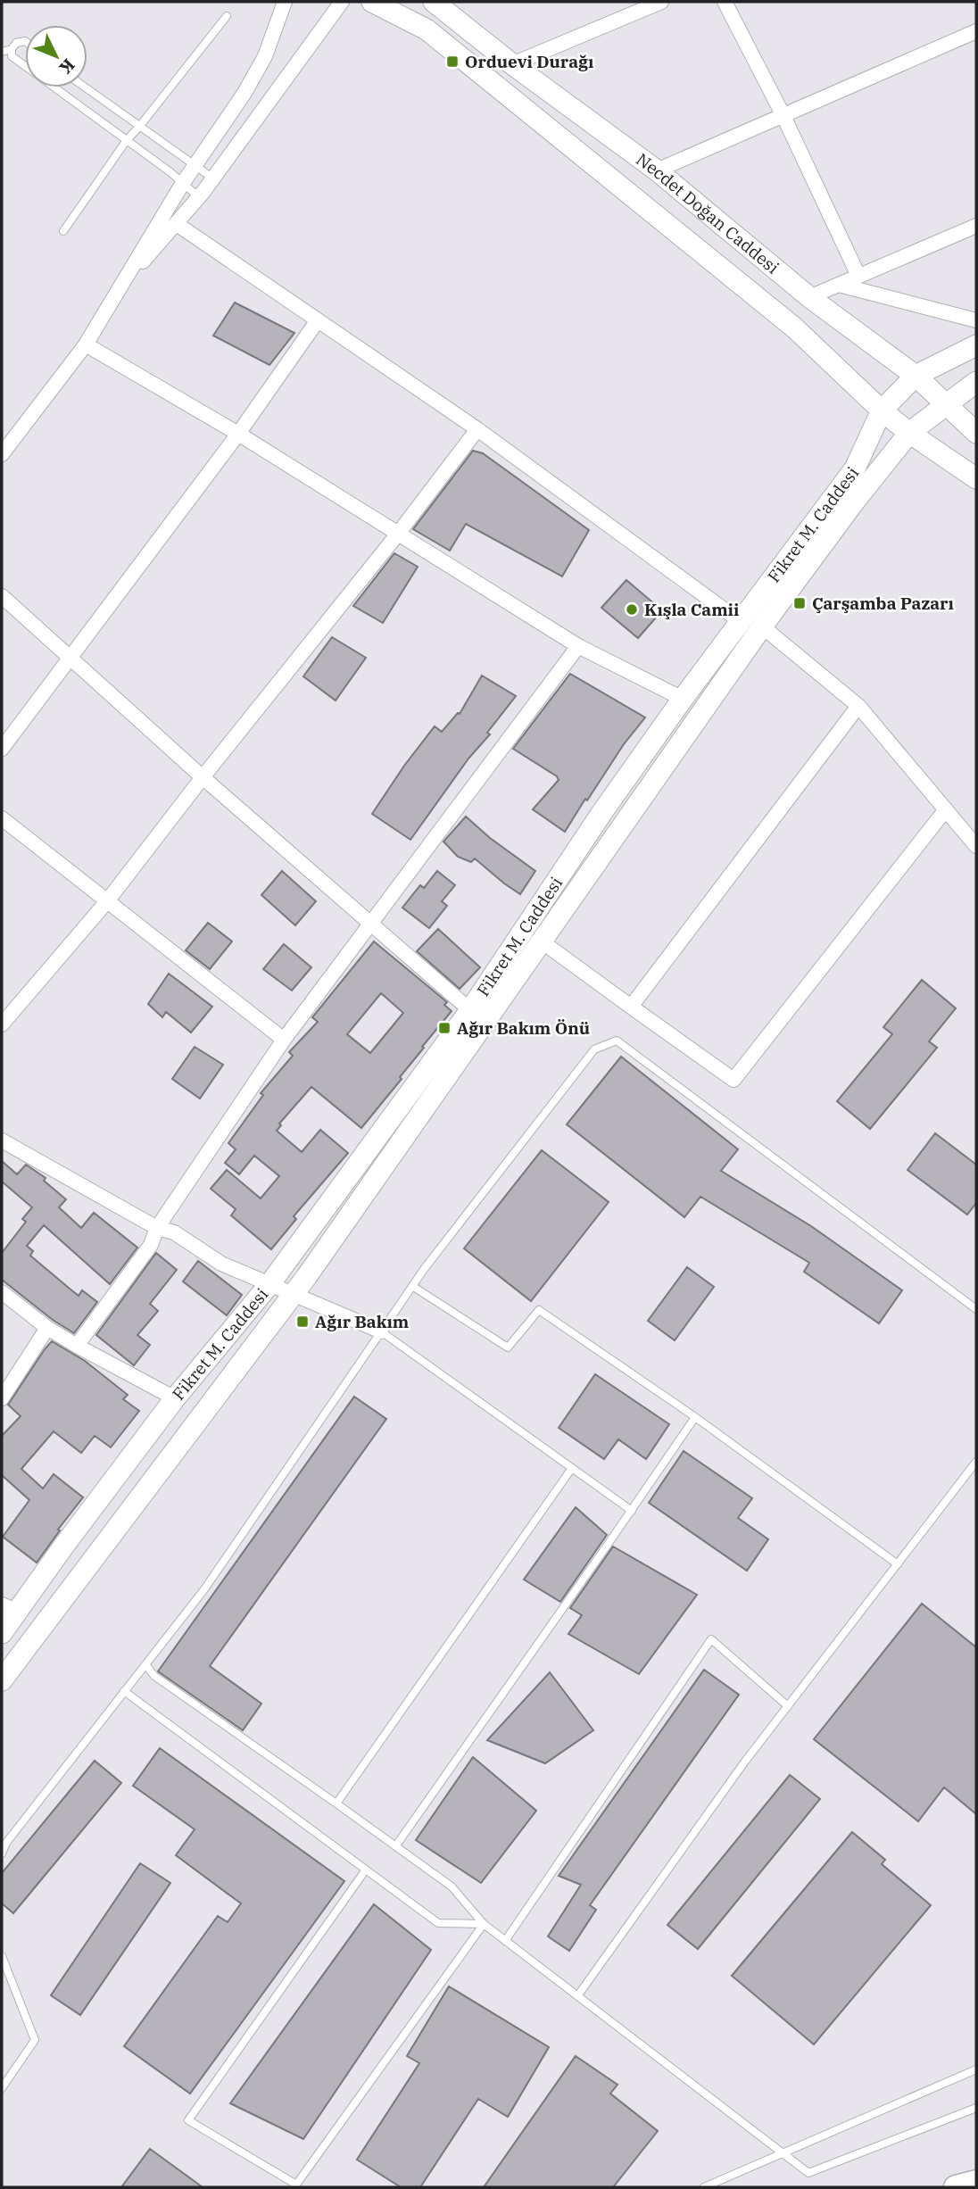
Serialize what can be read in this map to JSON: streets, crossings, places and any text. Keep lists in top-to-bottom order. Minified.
{"streets":{"main road":["Necdet Doğan Caddesi","Fikret M. Caddesi"]},"crossings":[["Necdet Doğan Caddesi","Fikret M. Caddesi"]],"places":{"transit":["Orduevi Durağı","Çarşamba Pazarı","Ağır Bakım Önü","Ağır Bakım"],"other":["Kışla Camii"]},"north":"bottom right"}
